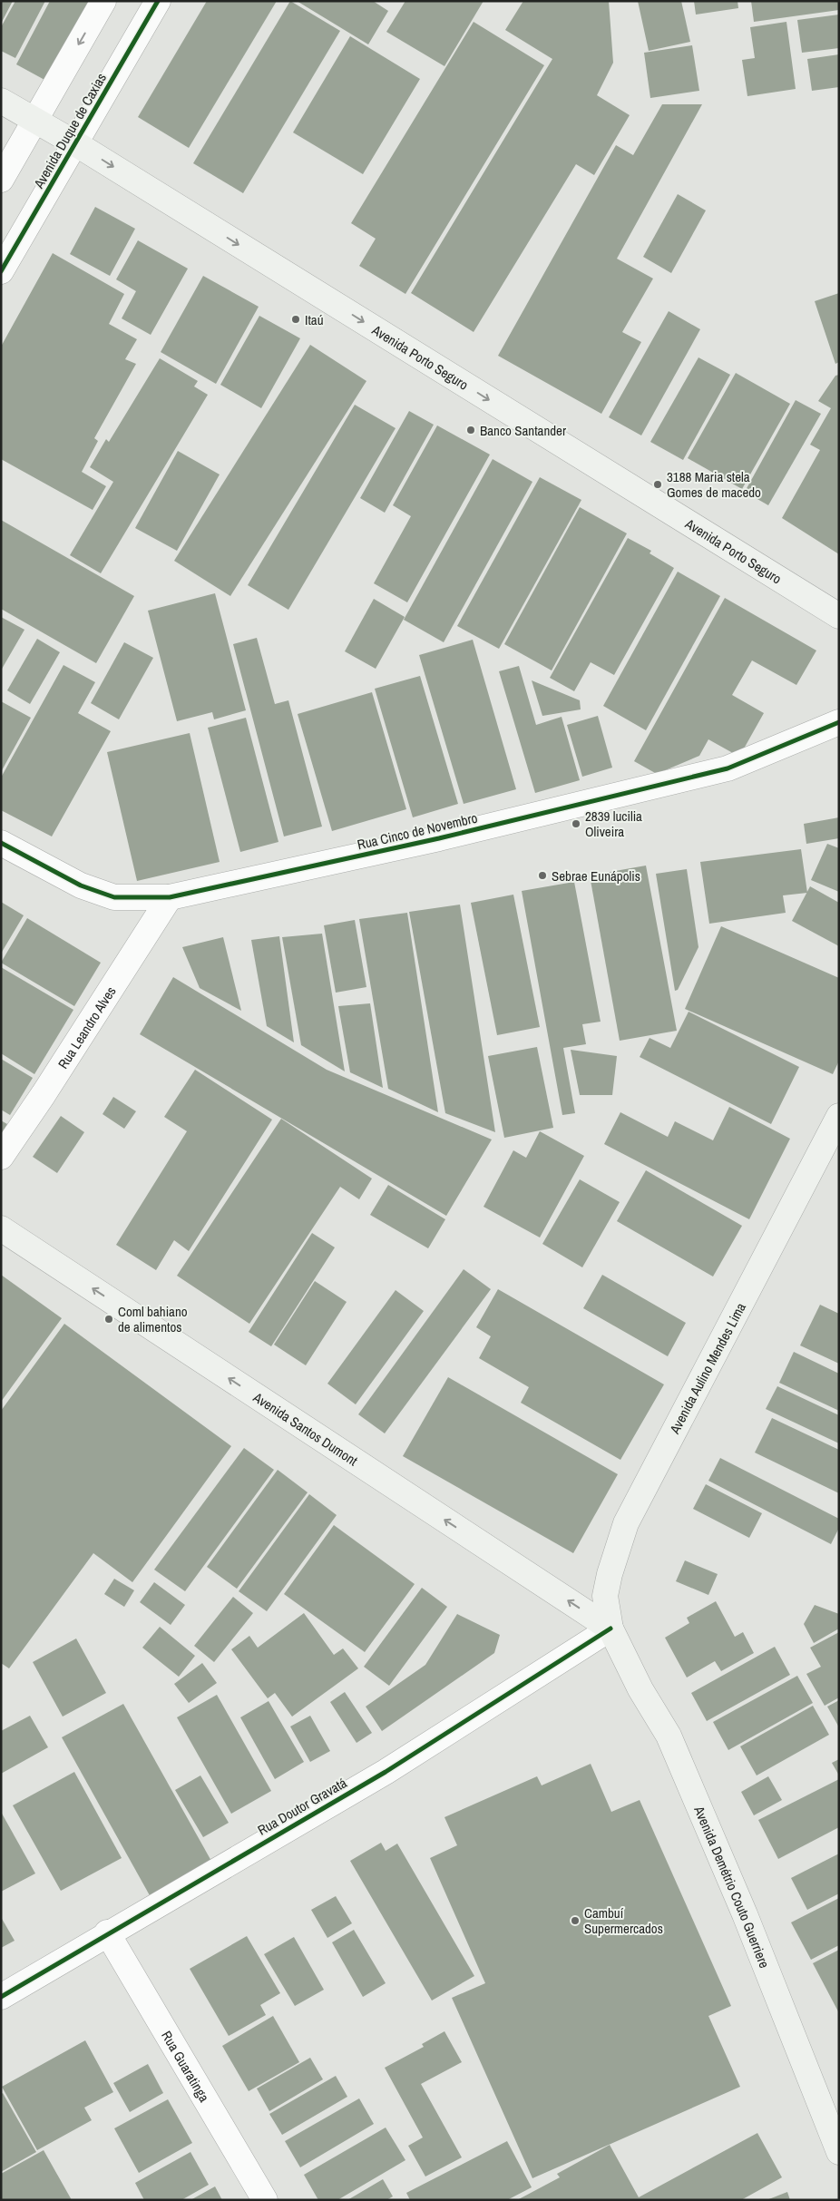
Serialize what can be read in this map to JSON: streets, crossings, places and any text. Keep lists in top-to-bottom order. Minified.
{"streets":{"main road":["Avenida Porto Seguro","Avenida Aulino Mendes Lima","Avenida Santos Dumont","Avenida Demétrio Couto Guerriere"],"street":["Avenida Duque de Caxias","Rua Cinco de Novembro","Rua Leandro Alves","Rua Doutor Gravatá","Rua Guaratinga"]},"crossings":[["Avenida Duque de Caxias","Avenida Porto Seguro"],["Rua Cinco de Novembro","Rua Leandro Alves"],["Avenida Aulino Mendes Lima","Avenida Santos Dumont"],["Avenida Aulino Mendes Lima","Rua Doutor Gravatá"],["Avenida Aulino Mendes Lima","Avenida Demétrio Couto Guerriere"],["Avenida Santos Dumont","Rua Doutor Gravatá"],["Avenida Santos Dumont","Avenida Demétrio Couto Guerriere"],["Rua Doutor Gravatá","Avenida Demétrio Couto Guerriere"],["Rua Doutor Gravatá","Rua Guaratinga"]],"one_way":["Avenida Porto Seguro","Avenida Santos Dumont"],"places":["Itaú","Banco Santander","3188 Maria stela Gomes de macedo","2839 lucilia Oliveira","Sebrae Eunápolis","Coml bahiano de alimentos","Cambuí Supermercados"]}
